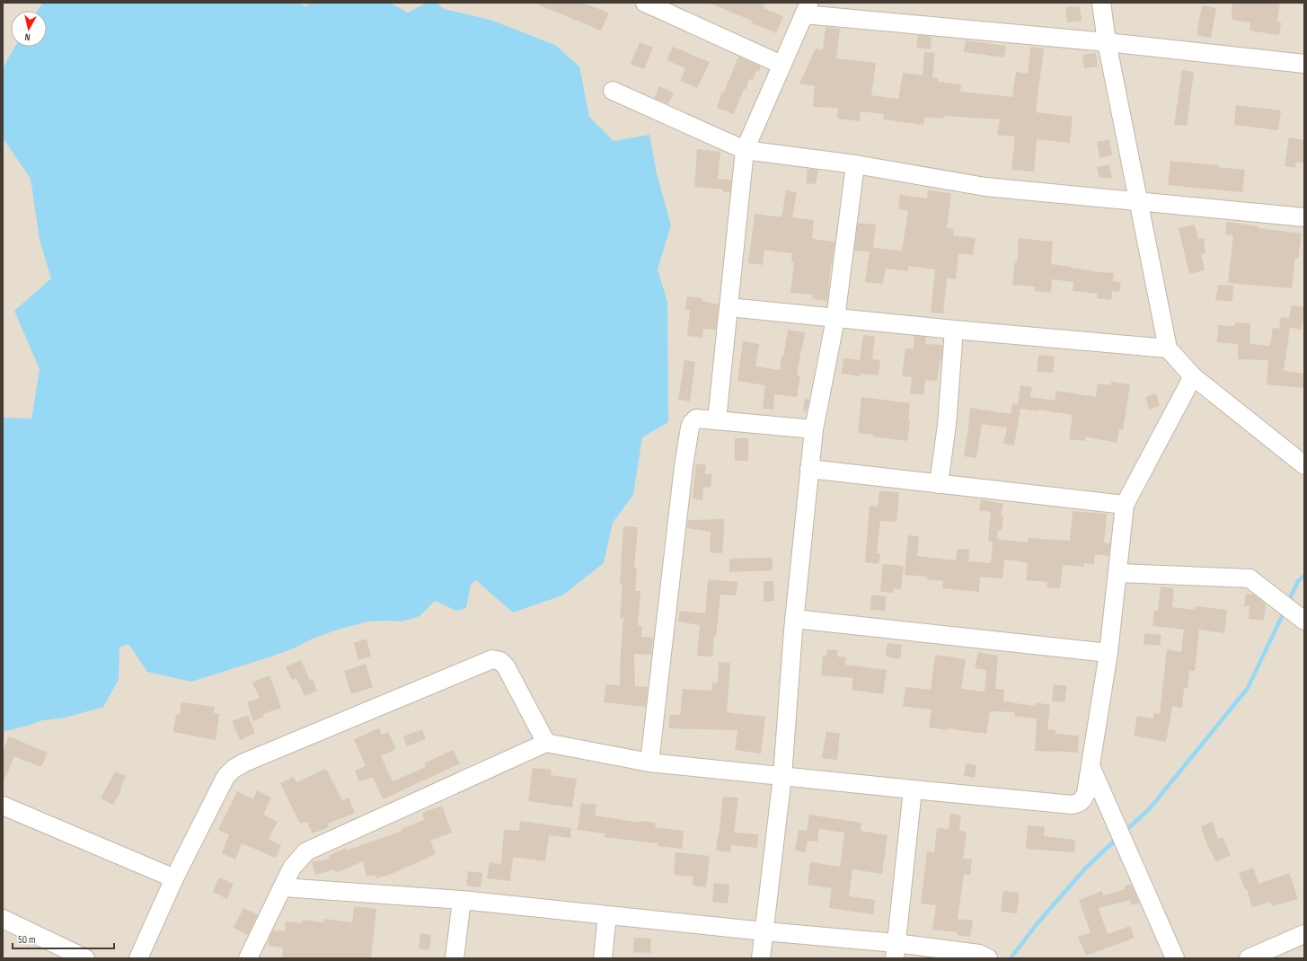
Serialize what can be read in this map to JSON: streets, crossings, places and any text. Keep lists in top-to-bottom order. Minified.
{"scale_bar":"50 m","north":"bottom"}
